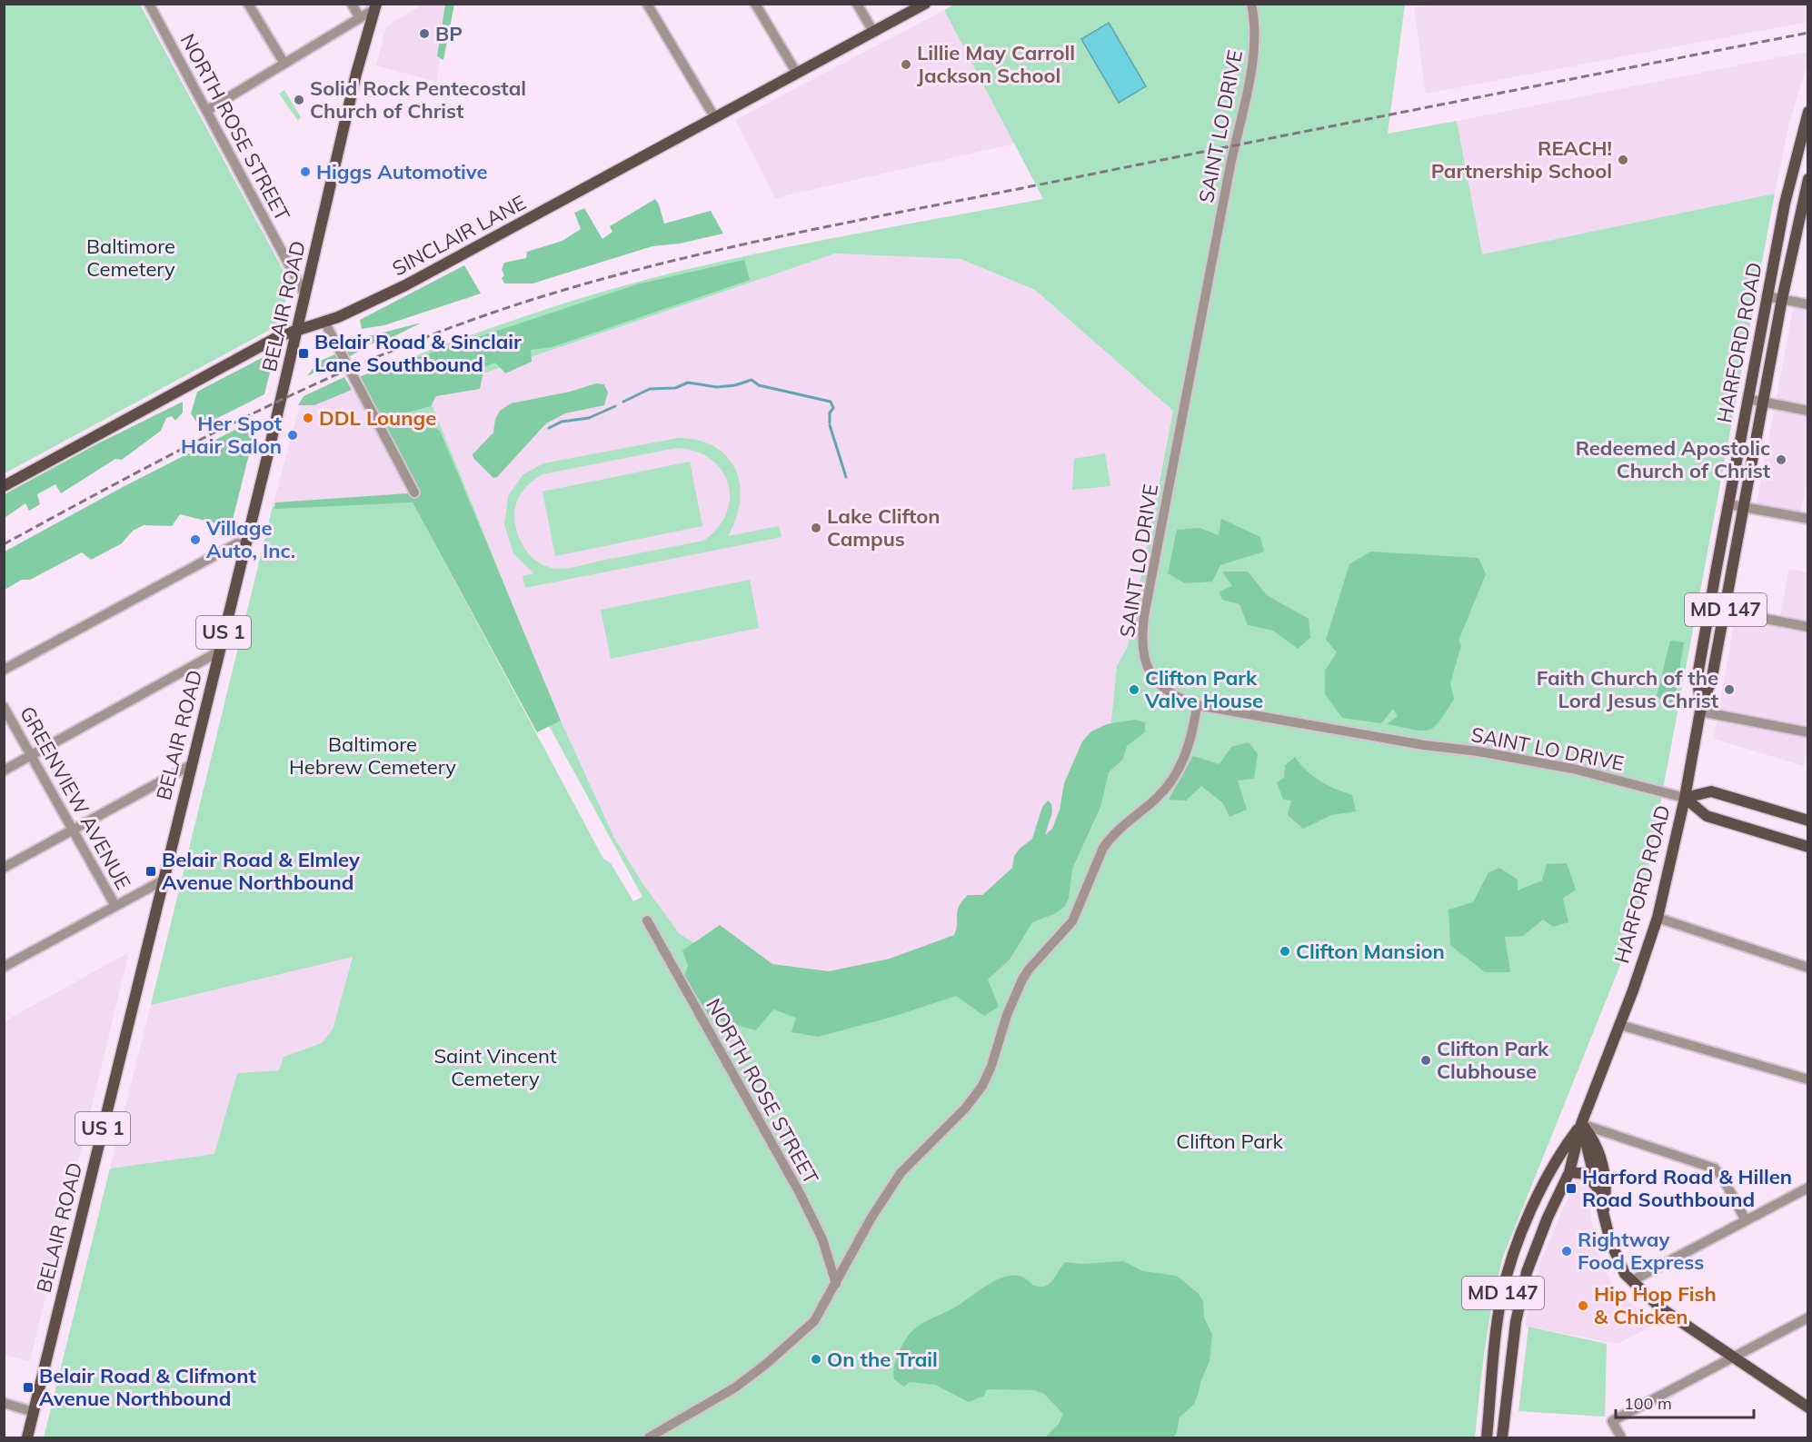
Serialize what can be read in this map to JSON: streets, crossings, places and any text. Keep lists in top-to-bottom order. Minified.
{"streets":{"main road":["SINCLAIR LANE","BELAIR ROAD","HARFORD ROAD","MD 147","US 1"],"street":["SAINT LO DRIVE","NORTH ROSE STREET","GREENVIEW AVENUE"]},"crossings":[["SAINT LO DRIVE","HARFORD ROAD"],["NORTH ROSE STREET","BELAIR ROAD"],["SINCLAIR LANE","BELAIR ROAD"]],"parks":["Baltimore Cemetery","Baltimore Hebrew Cemetery","Saint Vincent Cemetery","Clifton Park"],"places":{"other":["BP","Lillie May Carroll Jackson School","Solid Rock Pentecostal Church of Christ","REACH! Partnership School","Higgs Automotive","DDL Lounge","Her Spot Hair Salon","Redeemed Apostolic Church of Christ","Lake Clifton Campus","Village Auto, Inc.","Clifton Park Valve House","Faith Church of the Lord Jesus Christ","Clifton Mansion","Clifton Park Clubhouse","Rightway Food Express","Hip Hop Fish & Chicken","On the Trail"],"transit":["Belair Road & Sinclair Lane Southbound","Belair Road & Elmley Avenue Northbound","Harford Road & Hillen Road Southbound","Belair Road & Clifmont Avenue Northbound"]},"scale_bar":"100 m"}
